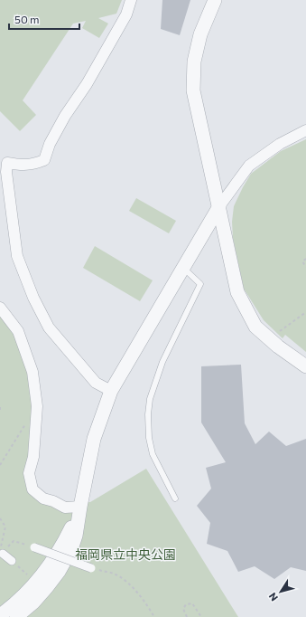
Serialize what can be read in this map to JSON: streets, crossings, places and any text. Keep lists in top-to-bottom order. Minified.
{"parks":["福岡県立中央公園"],"scale_bar":"50 m","north":"bottom left"}
